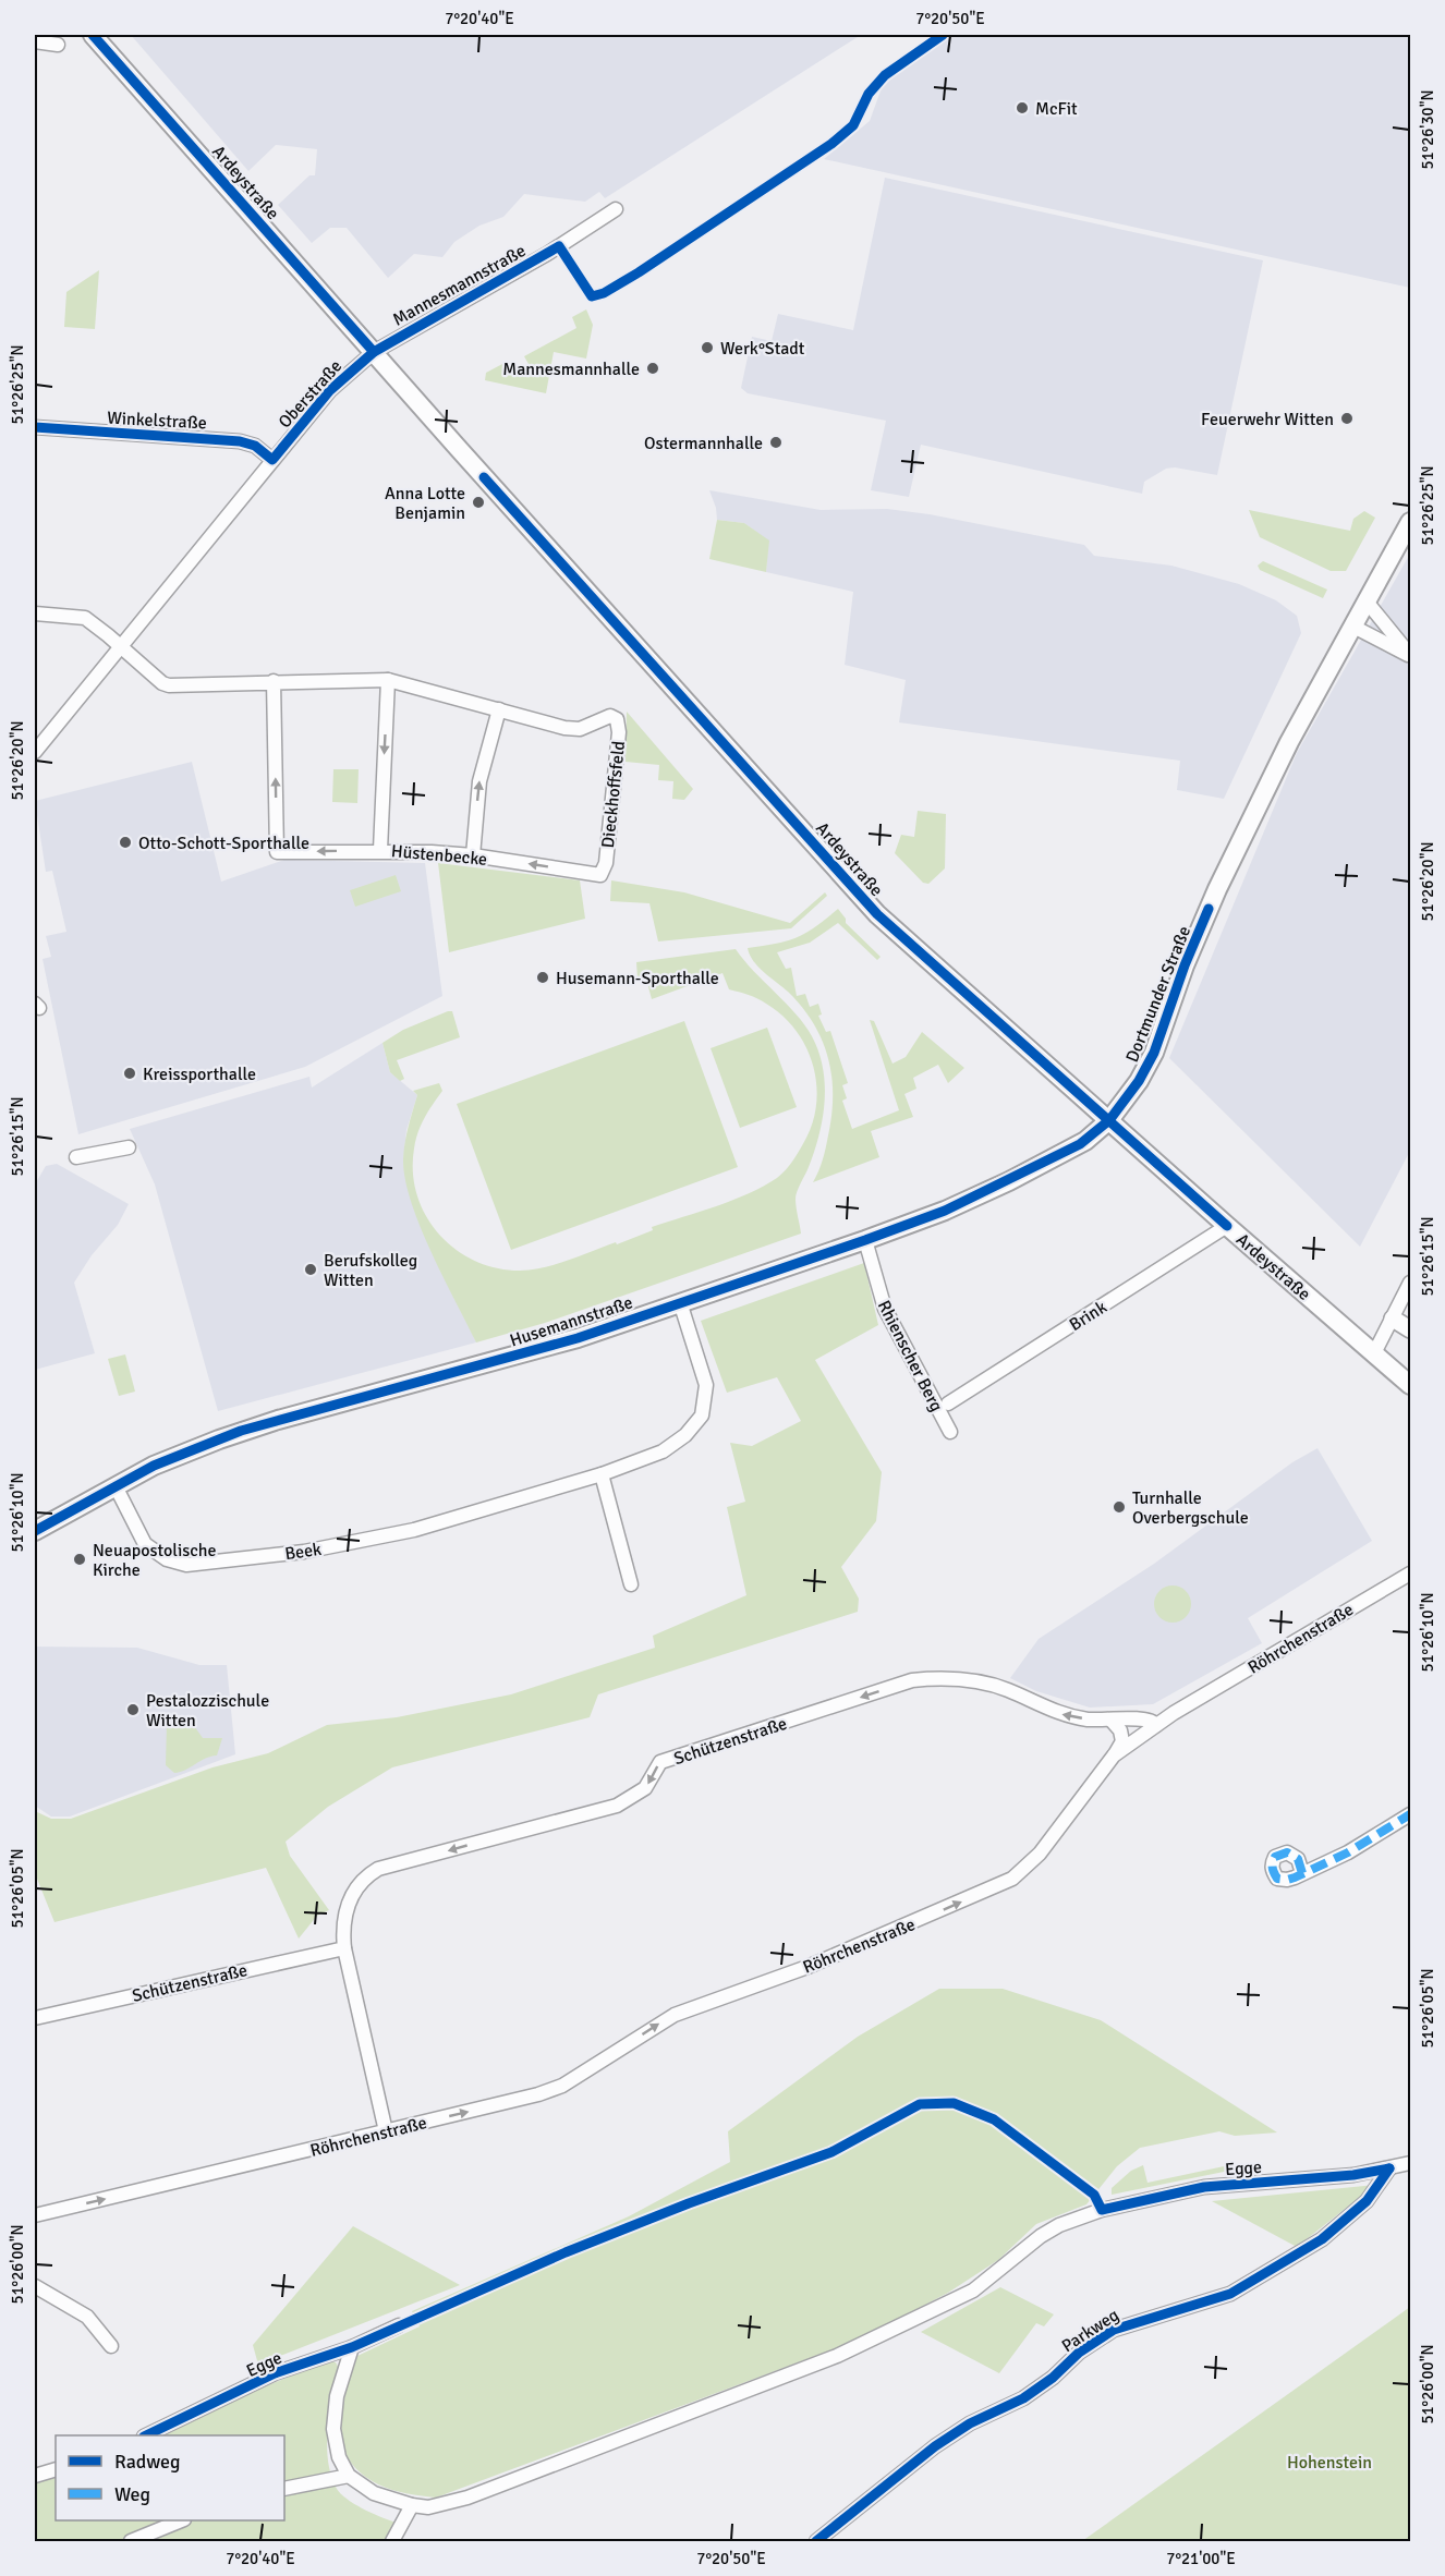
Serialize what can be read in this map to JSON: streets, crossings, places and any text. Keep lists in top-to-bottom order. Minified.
{"streets":{"main road":["Ardeystraße","Dortmunder Straße","Husemannstraße"],"street":["Mannesmannstraße","Oberstraße","Winkelstraße","Dieckhoffsfeld","Hüstenbecke","Brink","Rhienscher Berg","Beek","Röhrchenstraße","Schützenstraße","Egge","Parkweg"]},"crossings":[["Ardeystraße","Mannesmannstraße"],["Ardeystraße","Oberstraße"],["Ardeystraße","Dortmunder Straße"],["Ardeystraße","Brink"],["Ardeystraße","Husemannstraße"],["Mannesmannstraße","Oberstraße"],["Oberstraße","Winkelstraße"],["Oberstraße","Dieckhoffsfeld"],["Dieckhoffsfeld","Hüstenbecke"],["Dortmunder Straße","Husemannstraße"],["Husemannstraße","Rhienscher Berg"],["Husemannstraße","Beek"],["Röhrchenstraße","Schützenstraße"],["Egge","Parkweg"]],"one_way":["Röhrchenstraße","Schützenstraße"],"parks":["Hohenstein"],"places":["McFit","Werk°Stadt","Mannesmannhalle","Feuerwehr Witten","Ostermannhalle","Anna Lotte Benjamin","Otto-Schott-Sporthalle","Husemann-Sporthalle","Kreissporthalle","Berufskolleg Witten","Turnhalle Overbergschule","Neuapostolische Kirche","Pestalozzischule Witten"],"legend":["Radweg","Weg"],"coordinates":["7°20'40\"E","7°20'50\"E","51°26'30\"N","51°26'25\"N","51°26'20\"N","51°26'15\"N","51°26'10\"N","51°26'05\"N","51°26'00\"N","7°21'00\"E"]}
